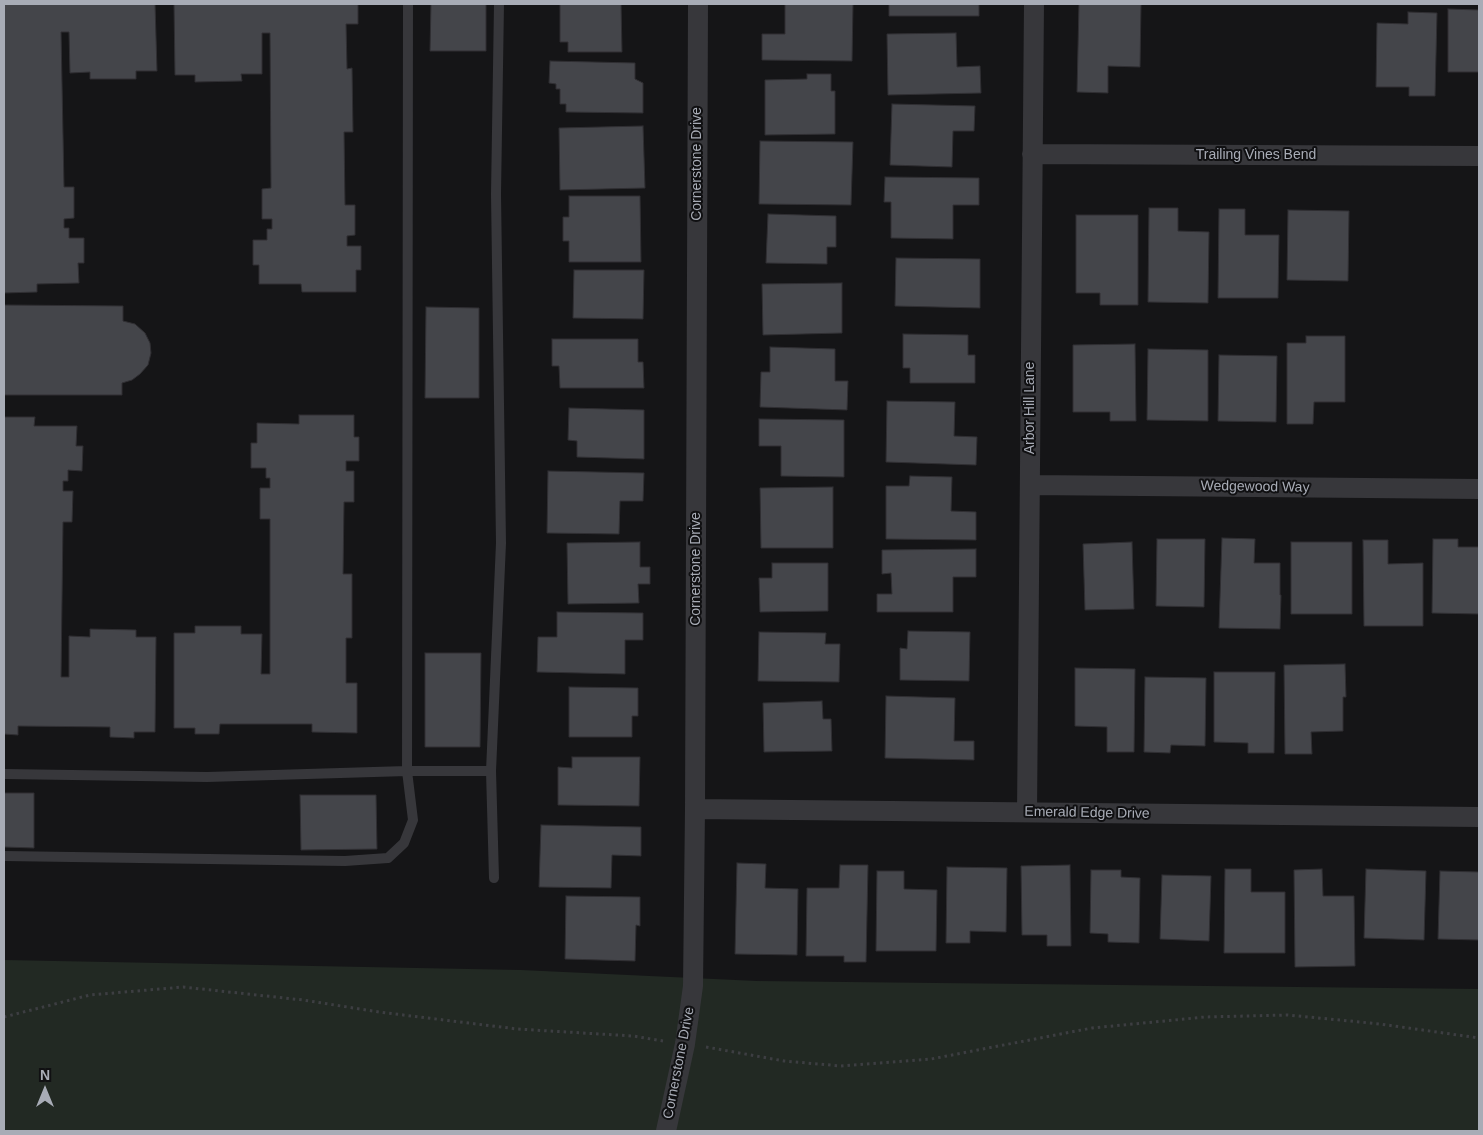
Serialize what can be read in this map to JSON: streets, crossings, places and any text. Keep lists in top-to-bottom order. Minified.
{"streets":{"street":["Trailing Vines Bend","Cornerstone Drive","Arbor Hill Lane","Wedgewood Way","Emerald Edge Drive"]},"crossings":[["Trailing Vines Bend","Arbor Hill Lane"],["Cornerstone Drive","Emerald Edge Drive"],["Arbor Hill Lane","Wedgewood Way"],["Arbor Hill Lane","Emerald Edge Drive"]],"north":"top"}
